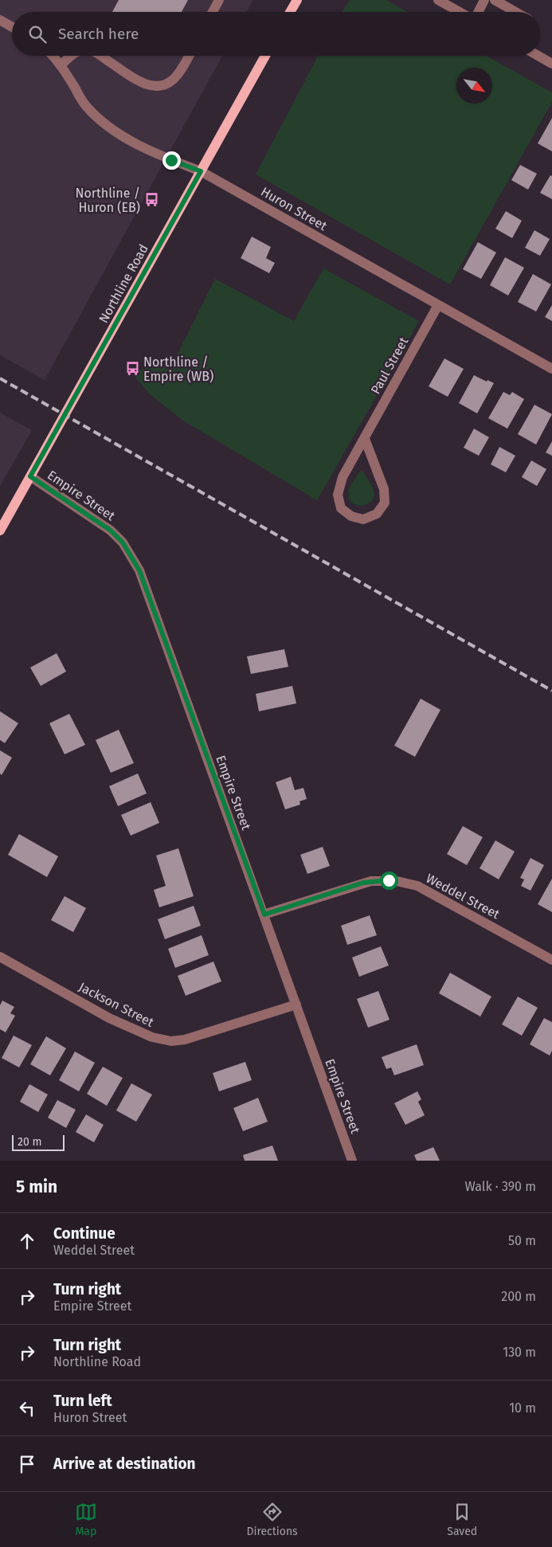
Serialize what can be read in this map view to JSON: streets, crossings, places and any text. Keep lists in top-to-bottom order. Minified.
{"streets":{"main road":["Northline Road"],"street":["Huron Street","Paul Street","Empire Street","Weddel Street","Jackson Street"]},"crossings":[["Huron Street","Northline Road"],["Huron Street","Paul Street"],["Northline Road","Empire Street"],["Empire Street","Weddel Street"],["Empire Street","Jackson Street"]],"places":{"bus stop":["Northline / Huron (EB)","Northline / Empire (WB)"]},"scale_bar":"20 m","north":"bottom right","page":{"search":"Search here","scale":"20 m","heading":["5 min","Walk · 390 m"],"list":[["Continue","Weddel Street","50 m"],["Turn right","Empire Street","200 m"],["Turn right","Northline Road","130 m"],["Turn left","Huron Street","10 m"],"Arrive at destination"],"nav":["Map","Directions","Saved"]}}
